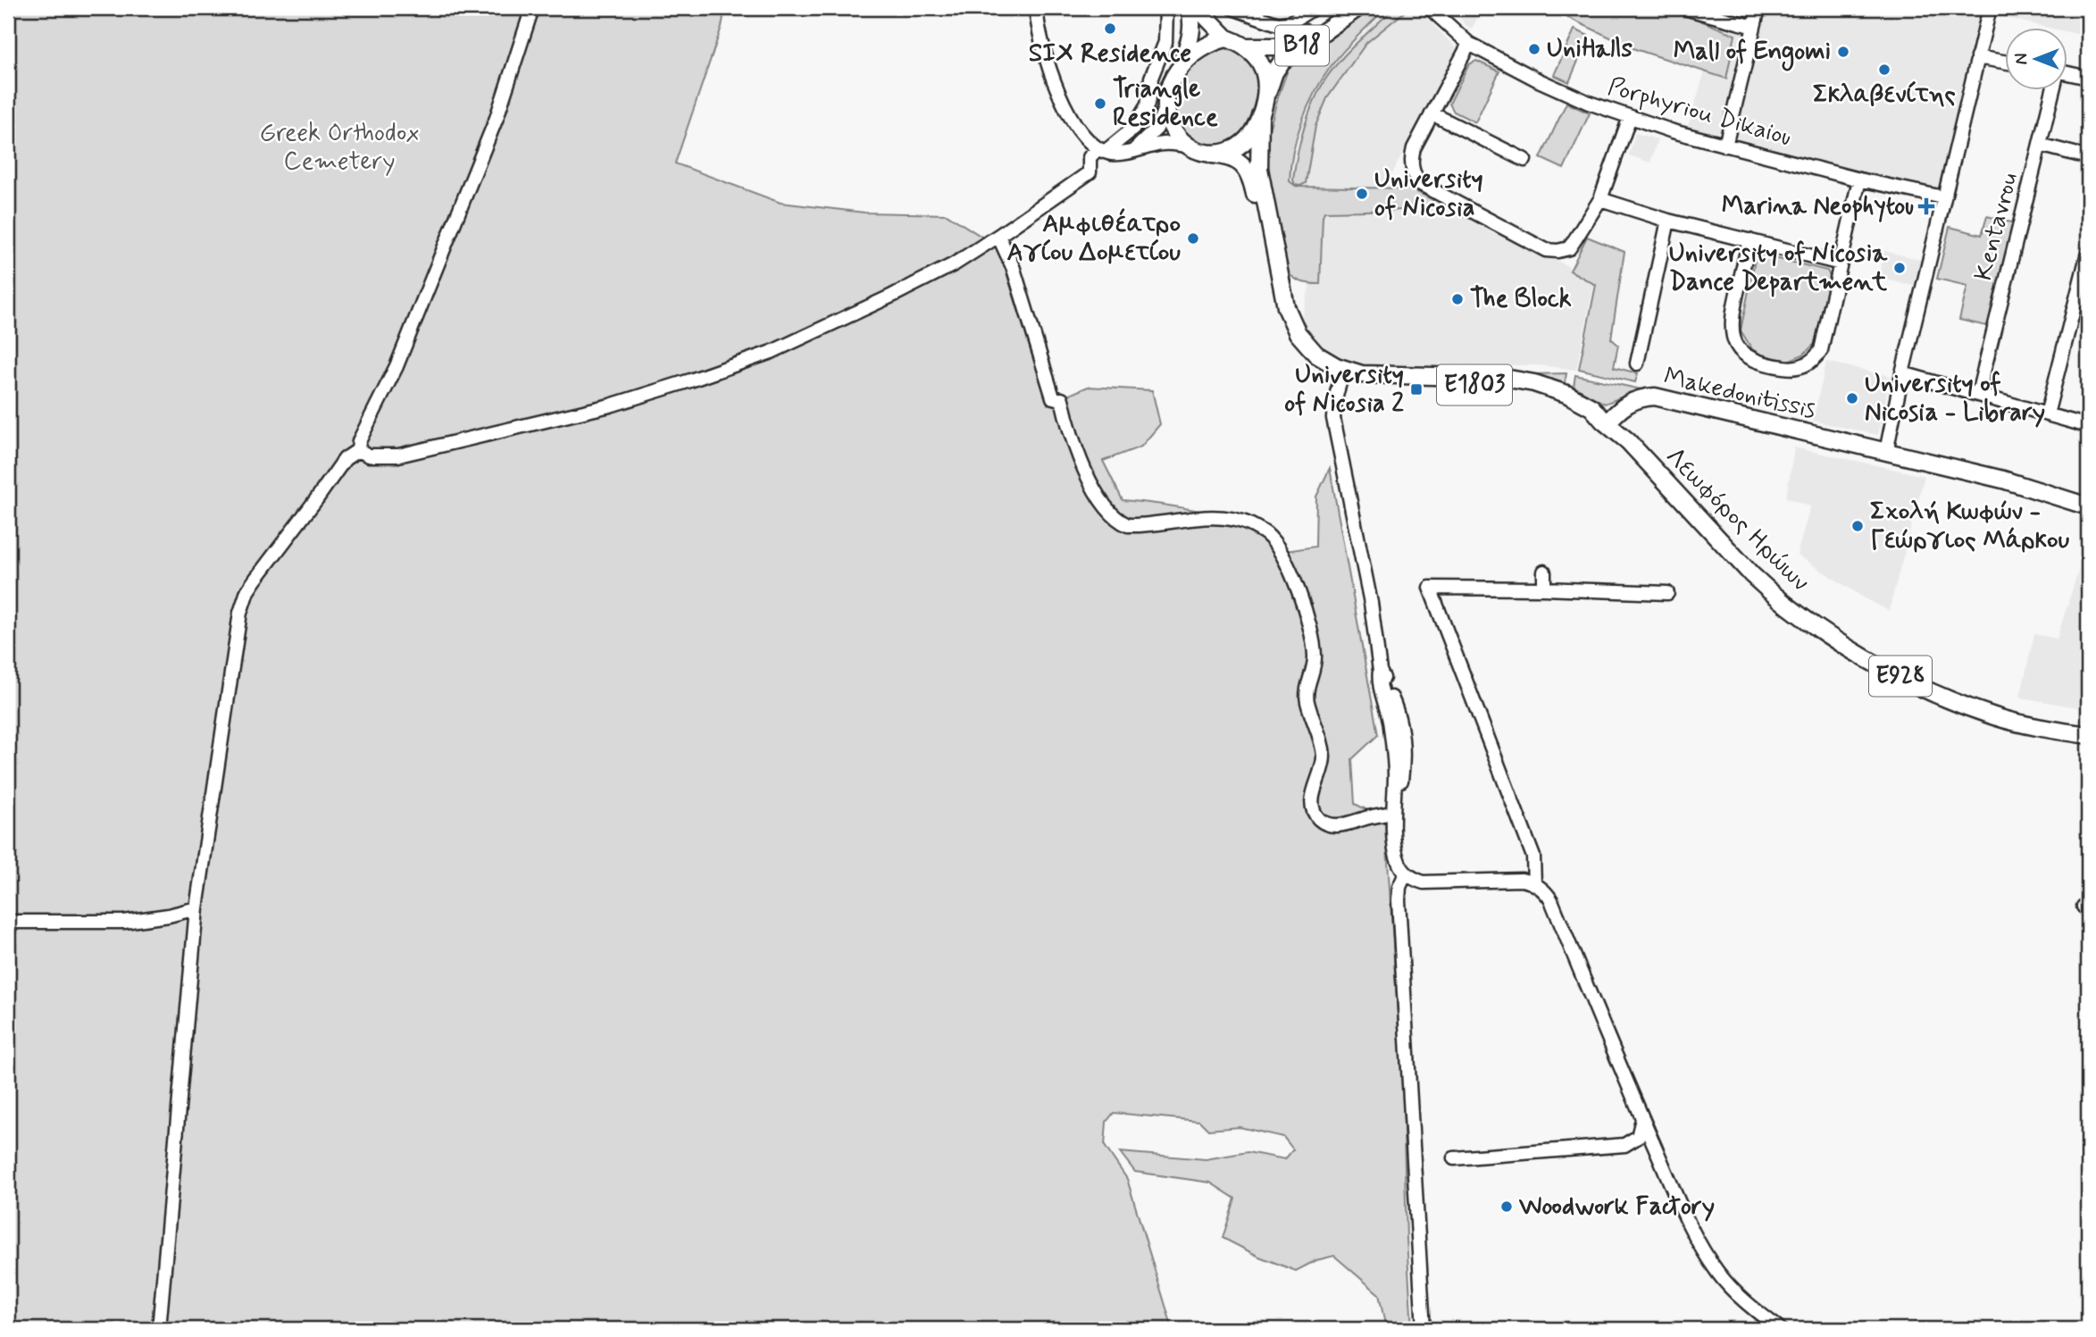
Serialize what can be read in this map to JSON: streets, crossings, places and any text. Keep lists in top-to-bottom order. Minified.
{"streets":{"main road":["B18","E1803","Makedonitissis","Λεωφόρος Ηρώων","E928"],"street":["Porphyriou Dikaiou","Kentavrou"]},"crossings":[["B18","Λεωφόρος Ηρώων"],["Makedonitissis","Λεωφόρος Ηρώων"]],"parks":["Greek Orthodox Cemetery"],"places":{"other":["SIX Residence","UniHalls","Mall of Engomi","Σκλαβενίτης","Triangle Residence","University of Nicosia","Αμφιθέατρο Αγίου Δομετίου","University of Nicosia Dance Department","The Block","University of Nicosia - Library","Σχολή Κωφών - Γεώργιος Μάρκου","Woodwork Factory"],"health":["Marina Neophytou"],"transit":["University of Nicosia 2"]},"north":"left"}
